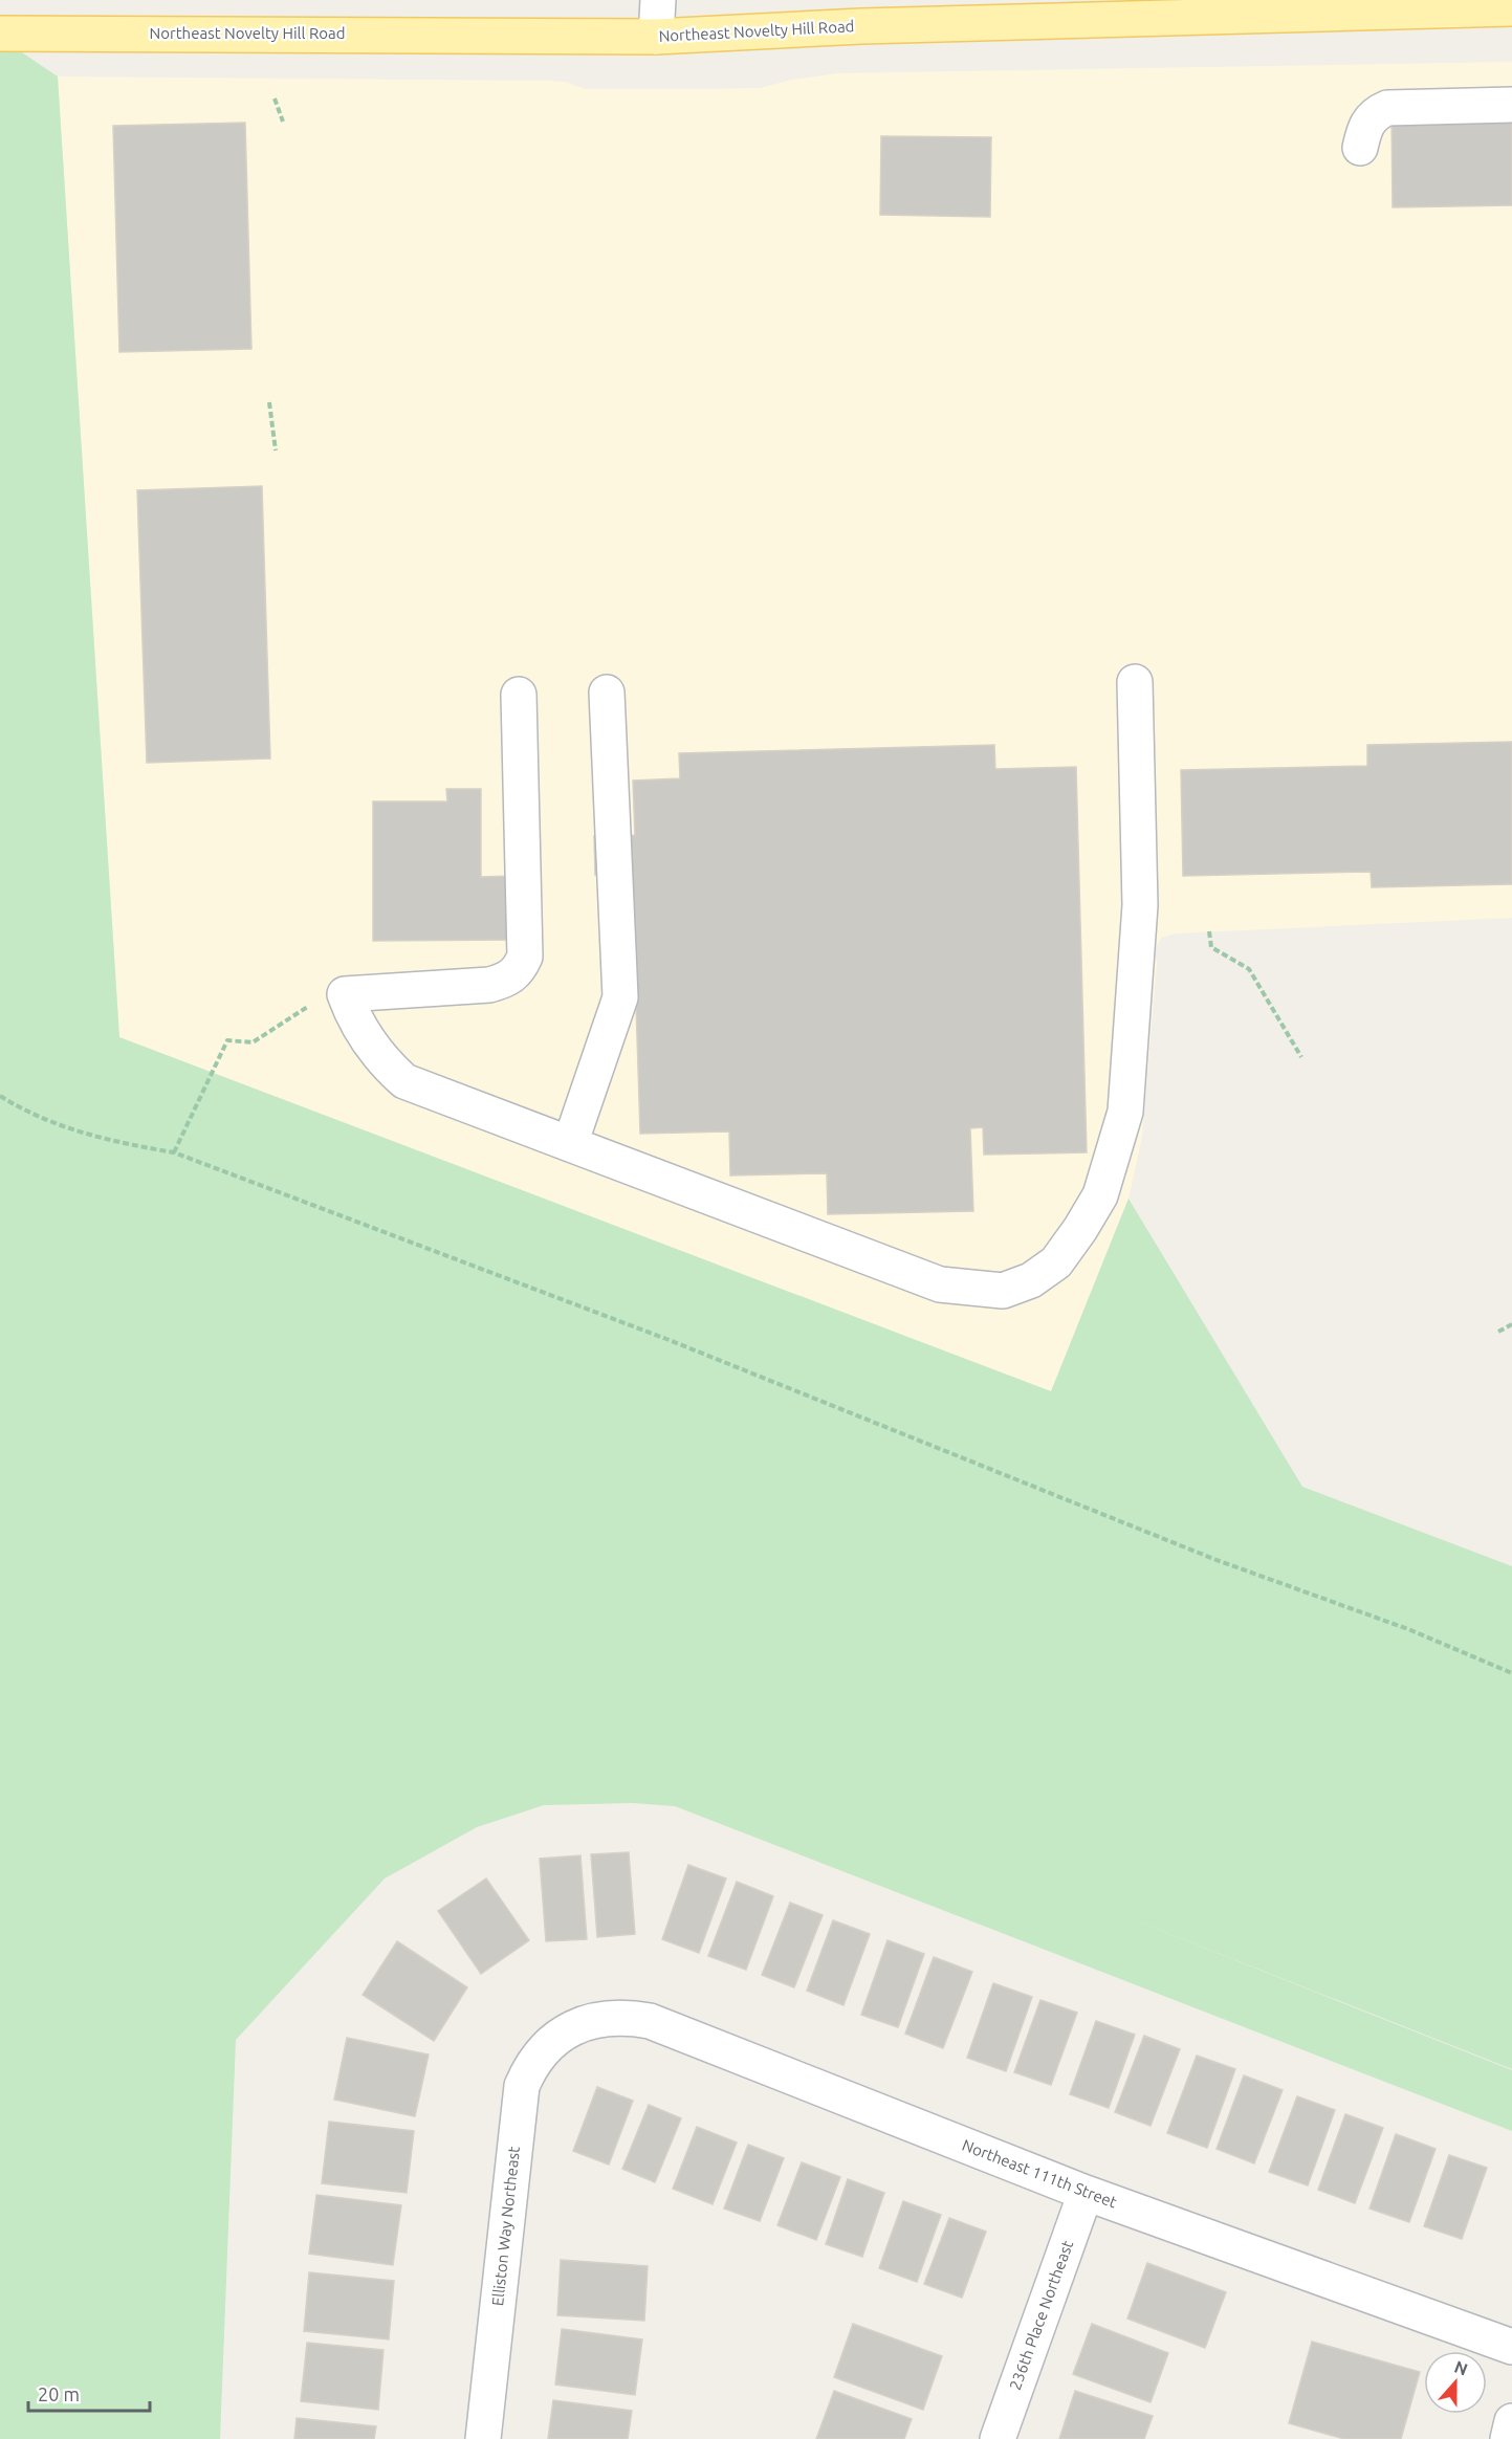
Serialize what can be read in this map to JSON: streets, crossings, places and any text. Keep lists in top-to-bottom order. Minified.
{"streets":{"main road":["Northeast Novelty Hill Road"],"street":["Northeast 111th Street","Elliston Way Northeast","236th Place Northeast"]},"crossings":[["Northeast 111th Street","Elliston Way Northeast"],["Northeast 111th Street","236th Place Northeast"]],"scale_bar":"20 m","north":"top"}
